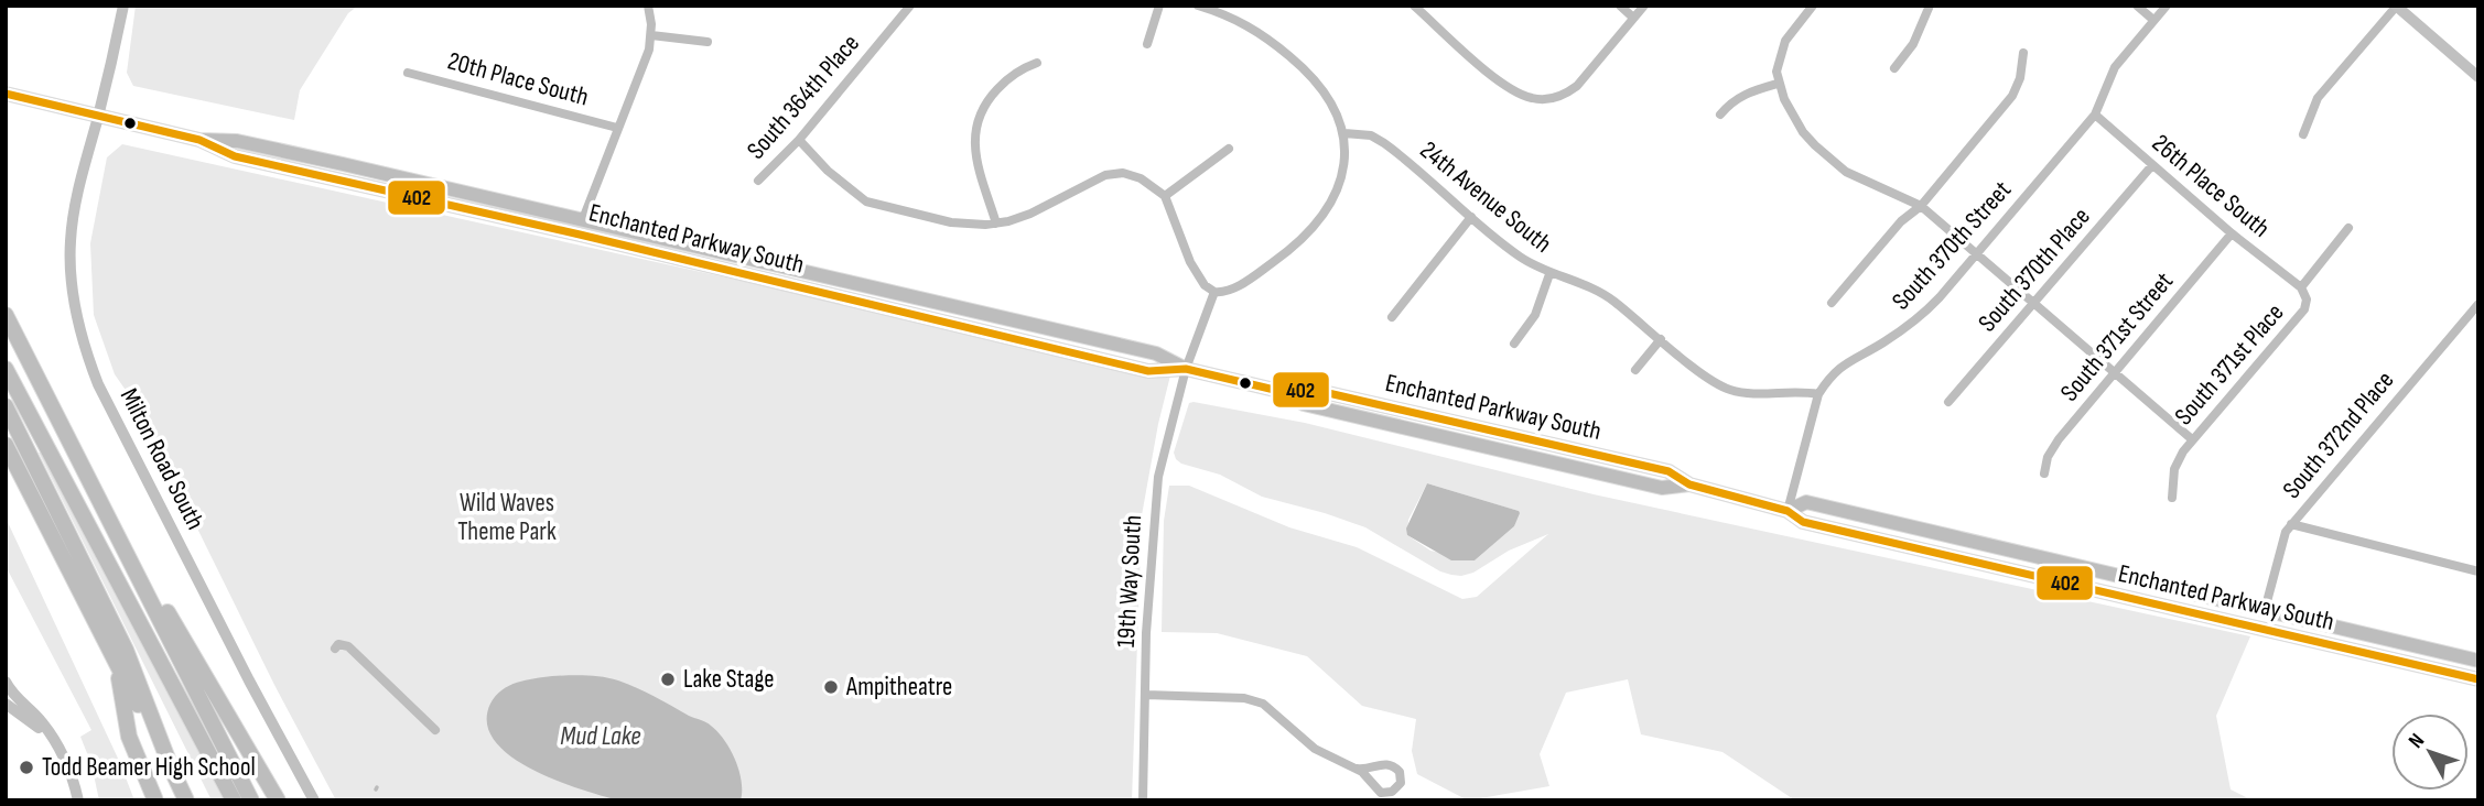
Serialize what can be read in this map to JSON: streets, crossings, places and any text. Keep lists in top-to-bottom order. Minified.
{"streets":{"main road":["Enchanted Parkway South"],"street":["20th Place South","South 364th Place","26th Place South","24th Avenue South","South 370th Street","South 370th Place","South 371st Street","South 371st Place","South 372nd Place","Milton Road South","19th Way South"]},"crossings":[["26th Place South","South 370th Street"],["26th Place South","South 370th Place"],["26th Place South","South 371st Street"],["26th Place South","South 371st Place"],["24th Avenue South","South 370th Street"],["Enchanted Parkway South","South 370th Street"],["Enchanted Parkway South","South 372nd Place"],["Enchanted Parkway South","Milton Road South"],["Enchanted Parkway South","19th Way South"]],"water":["Mud Lake"],"parks":["Wild Waves Theme Park"],"places":["Lake Stage","Ampitheatre","Todd Beamer High School"],"lines":["transit line 402"],"north":"top left"}
